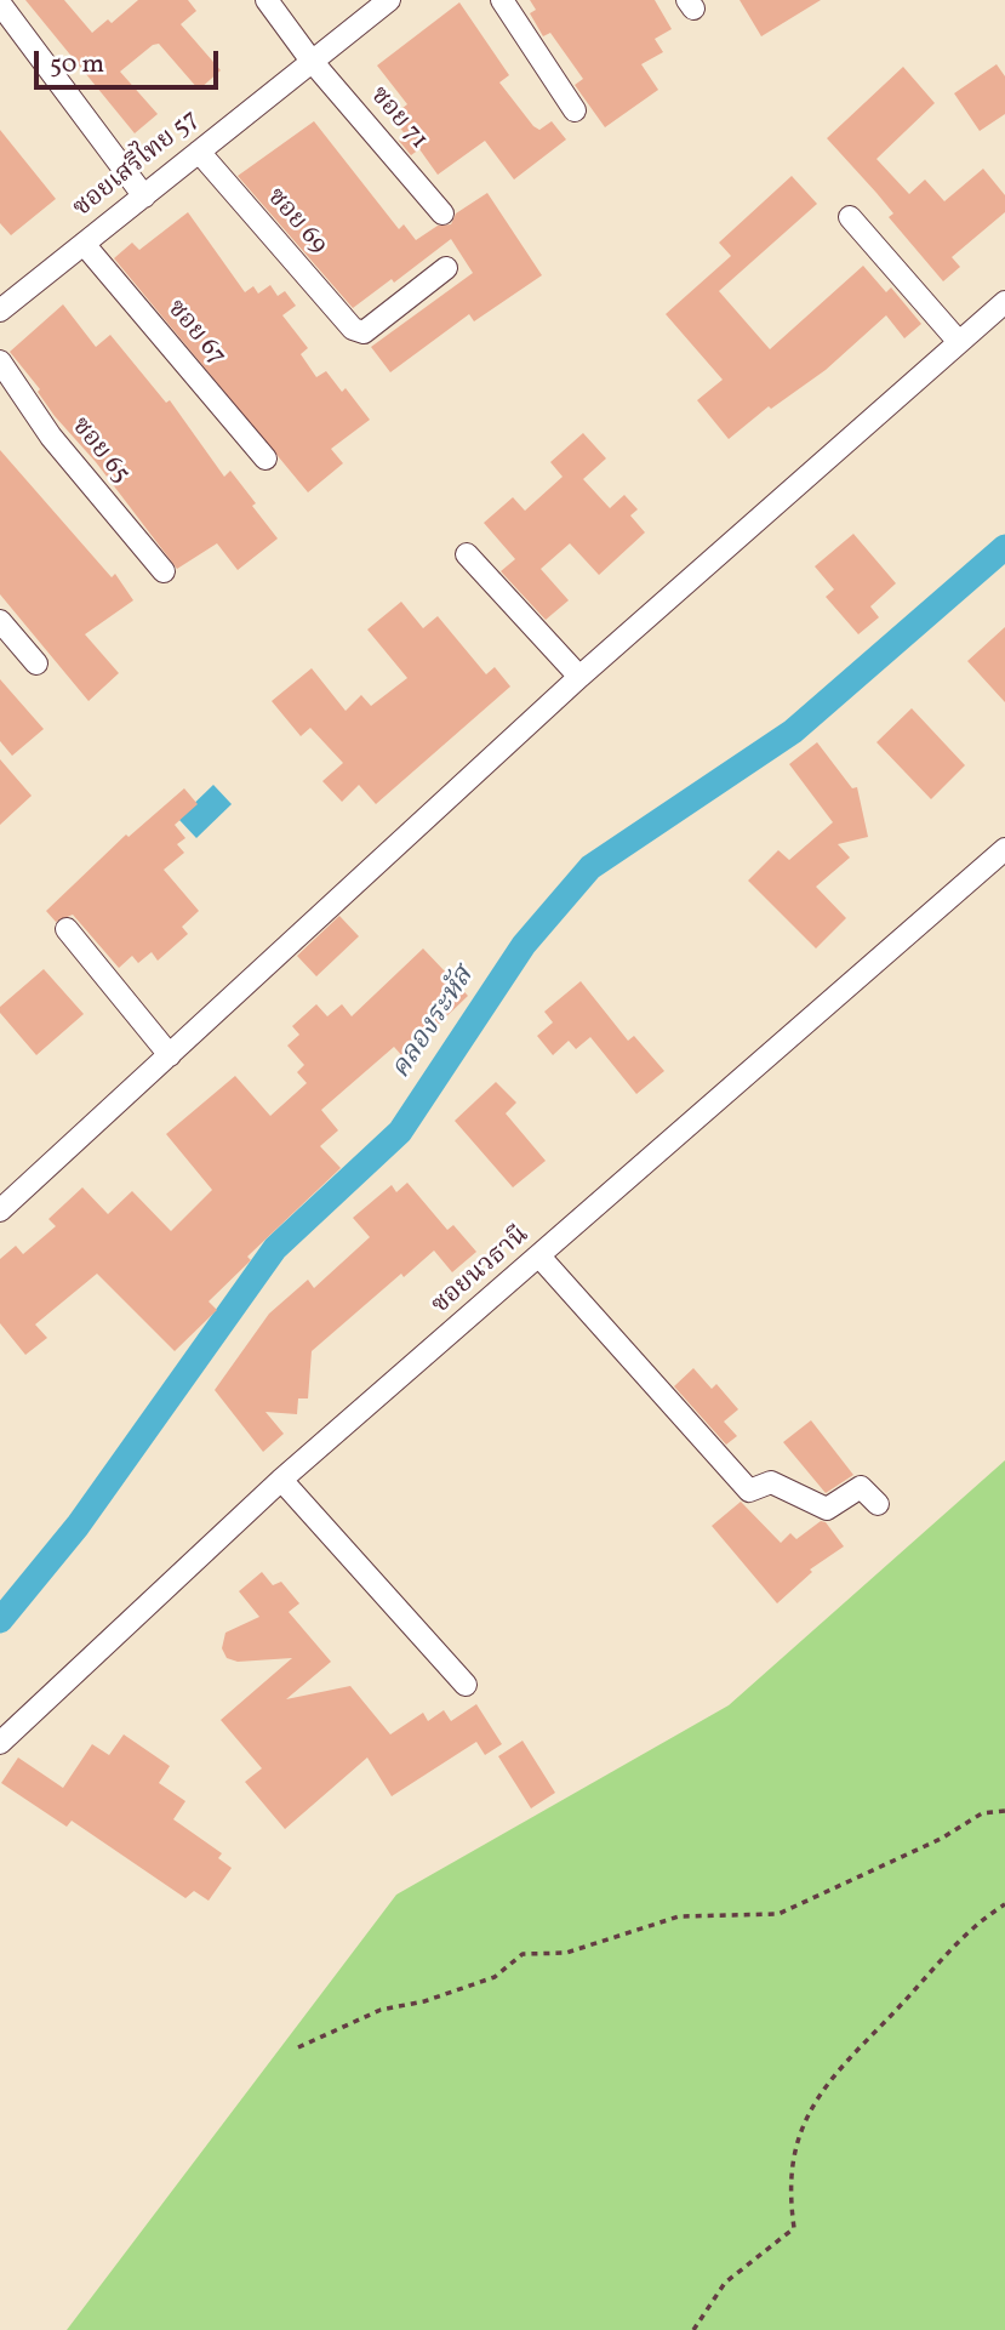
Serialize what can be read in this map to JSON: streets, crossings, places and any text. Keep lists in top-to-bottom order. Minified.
{"streets":{"street":["ซอย 71","ซอยเสรีไทย 57","ซอย 69","ซอย 67","ซอย 65","ซอยนวธานี"]},"crossings":[["ซอย 71","ซอยเสรีไทย 57"],["ซอยเสรีไทย 57","ซอย 69"],["ซอยเสรีไทย 57","ซอย 67"]],"water":["คลองระหัส"],"scale_bar":"50 m"}
